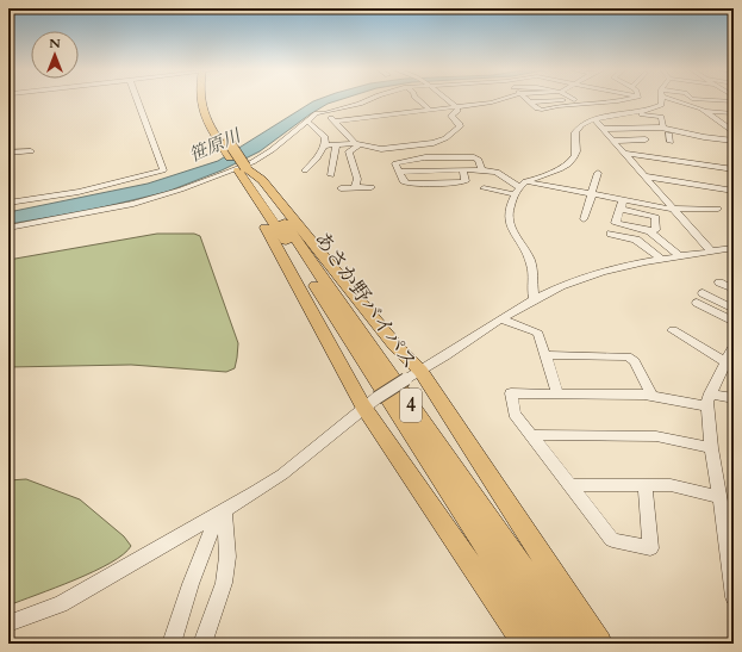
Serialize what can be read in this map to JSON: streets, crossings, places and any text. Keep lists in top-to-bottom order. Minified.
{"streets":{"highway":["あさか野バイパス","4"]},"water":["笹原川"],"north":"top"}
